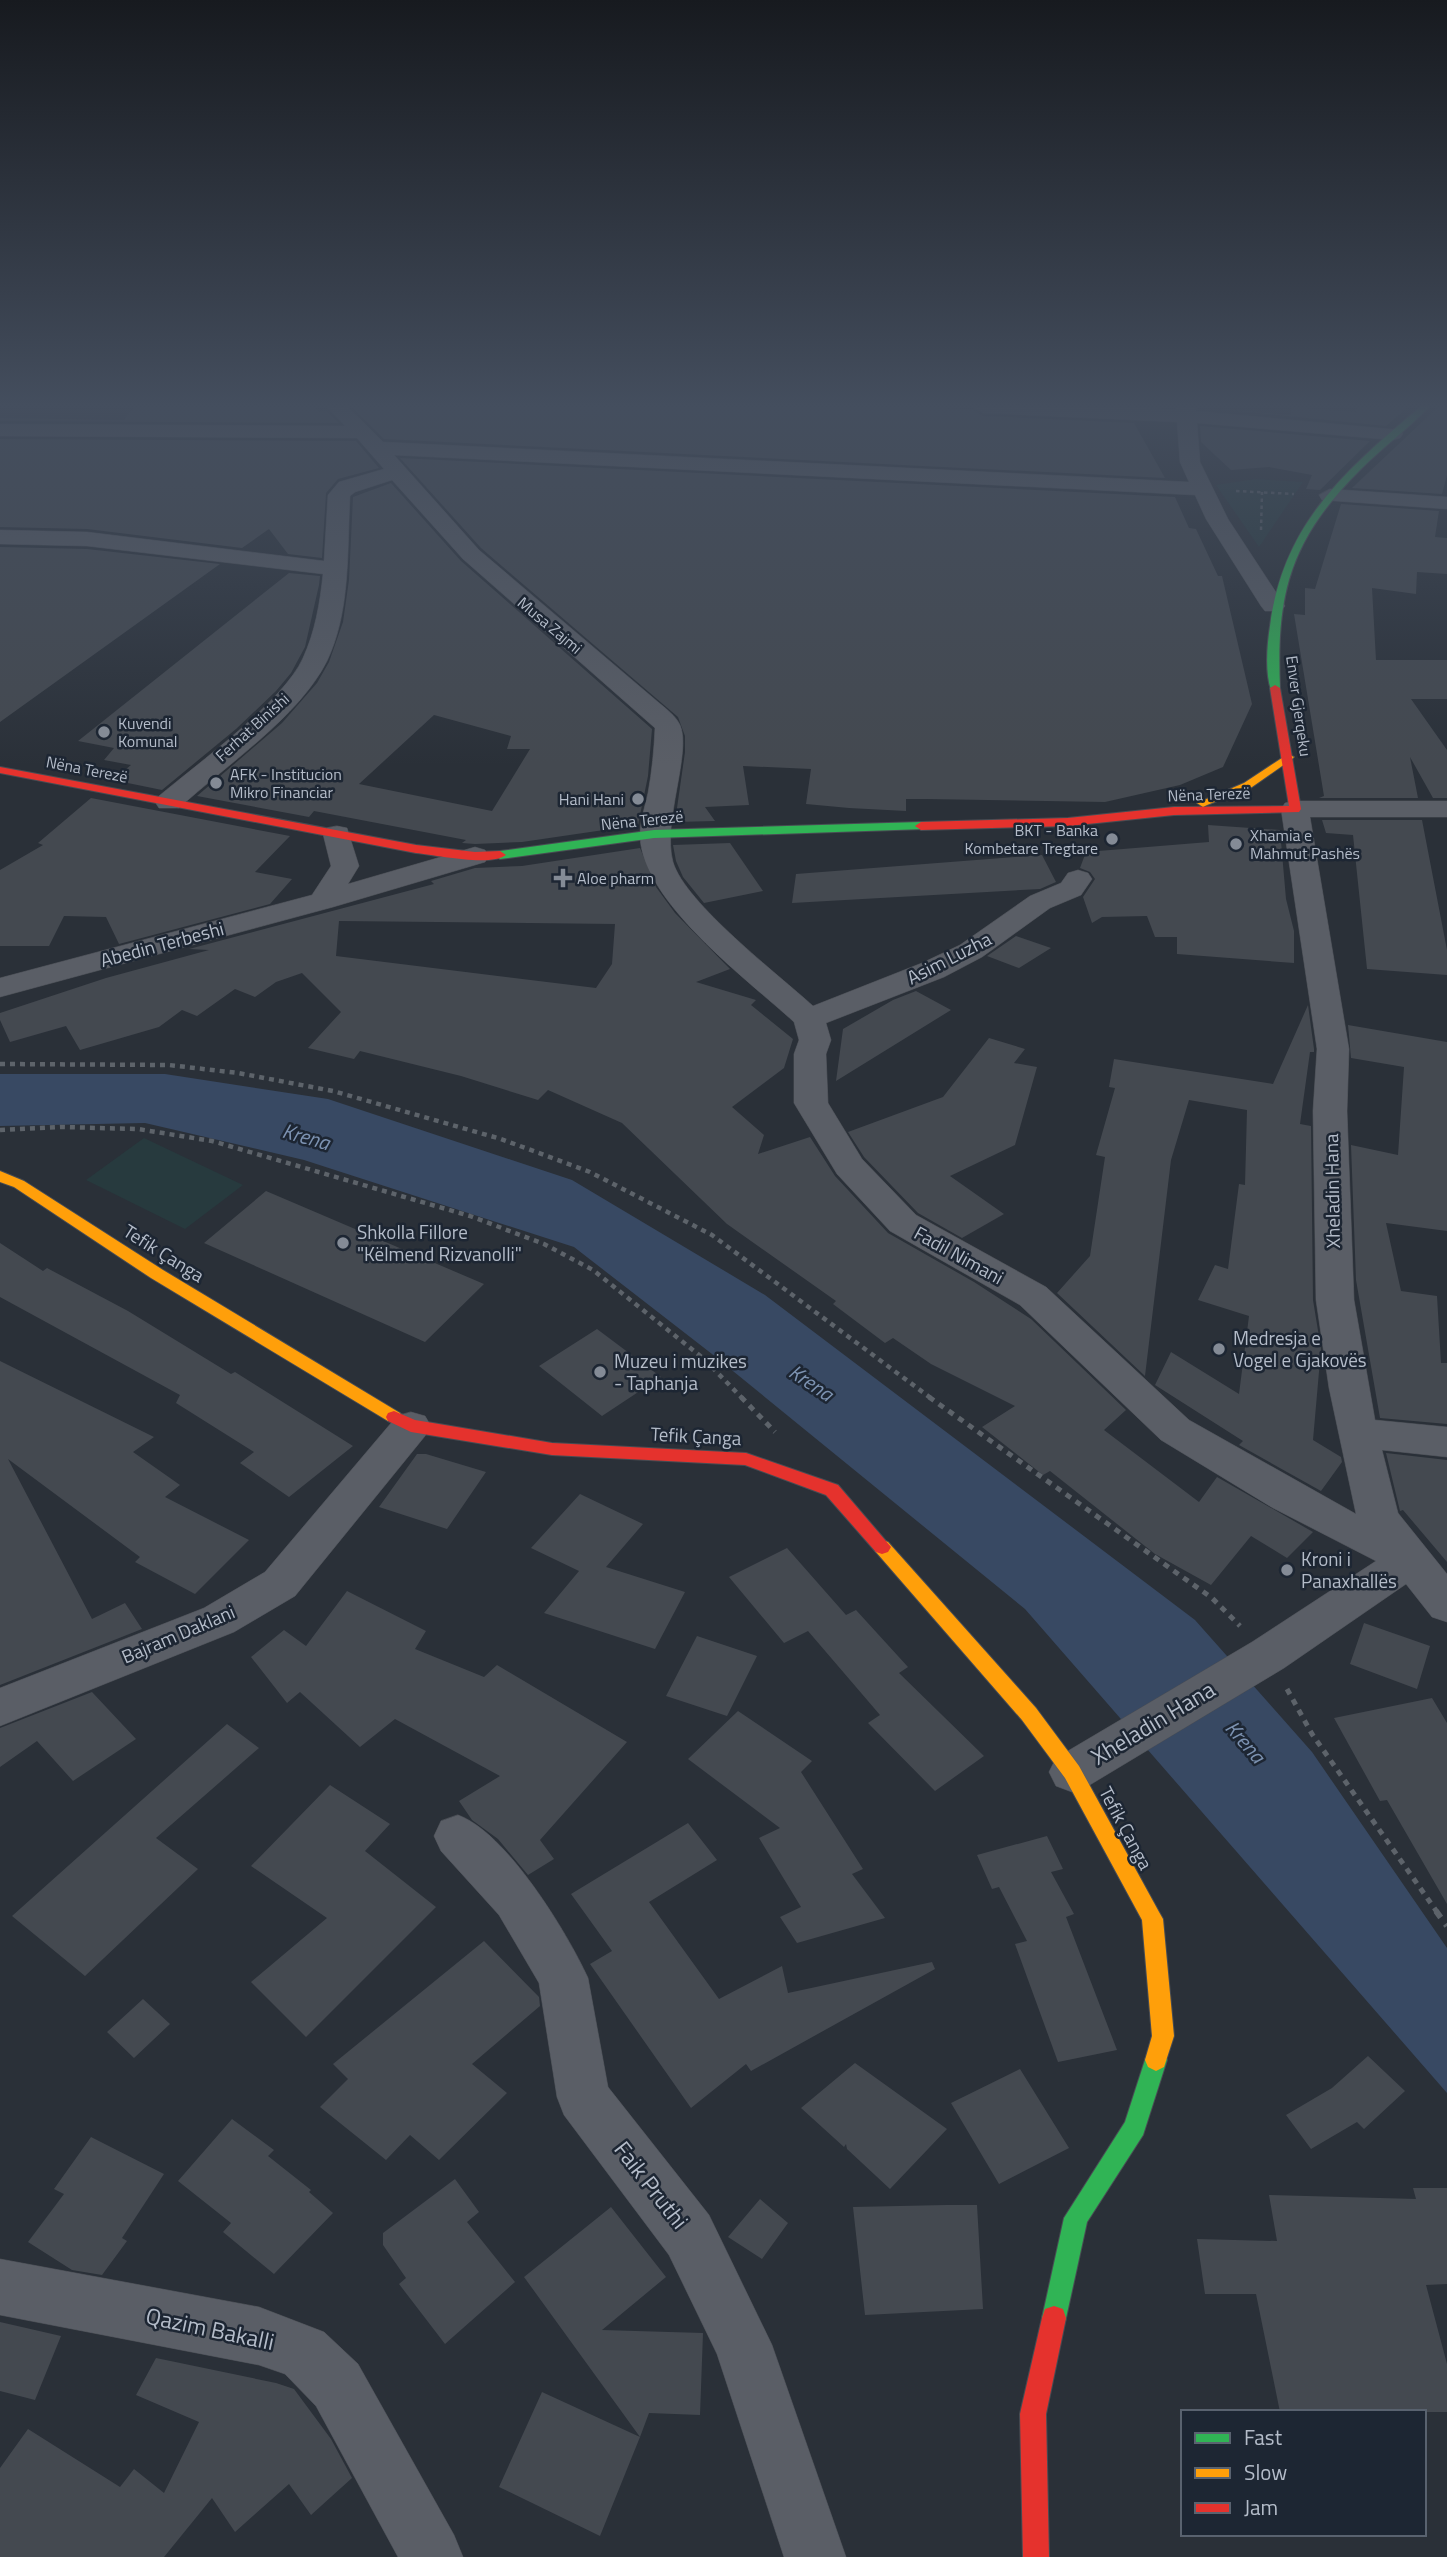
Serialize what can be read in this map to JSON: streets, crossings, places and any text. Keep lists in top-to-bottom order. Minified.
{"streets":{"main road":["Enver Gjerqeku","Nëna Terezë","Tefik Çanga"],"street":["Musa Zajmi","Ferhat Binishi","Abedin Terbeshi","Asim Luzha","Xheladin Hana","Fadil Nimani","Bajram Daklani","Faik Pruthi","Qazim Bakalli"]},"crossings":[["Musa Zajmi","Nëna Terezë"],["Enver Gjerqeku","Nëna Terezë"],["Enver Gjerqeku","Xheladin Hana"],["Ferhat Binishi","Nëna Terezë"],["Nëna Terezë","Abedin Terbeshi"],["Nëna Terezë","Xheladin Hana"],["Asim Luzha","Fadil Nimani"],["Xheladin Hana","Tefik Çanga"],["Xheladin Hana","Fadil Nimani"],["Tefik Çanga","Bajram Daklani"]],"water":["Krena"],"places":{"other":["Kuvendi Komunal","AFK - Institucion Mikro Financiar","Hani Hani","BKT - Banka Kombetare Tregtare","Xhamia e Mahmut Pashës","Shkolla Fillore \"Këlmend Rizvanolli\"","Medresja e Vogel e Gjakovës","Muzeu i muzikes - Taphanja","Kroni i Panaxhallës"],"health":["Aloe pharm"]},"legend":["Fast","Slow","Jam"]}
